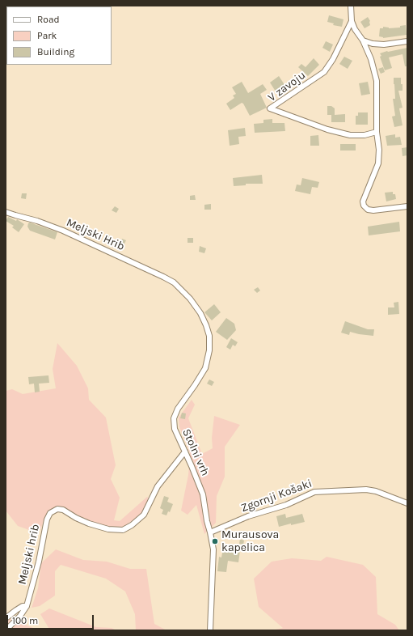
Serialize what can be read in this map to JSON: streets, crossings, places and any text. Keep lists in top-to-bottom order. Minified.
{"streets":{"street":["V zavoju","Meljski Hrib","Stolni vrh","Zgornji Košaki","Meljski hrib"]},"crossings":[["Meljski Hrib","Stolni vrh"],["Stolni vrh","Zgornji Košaki"],["Stolni vrh","Meljski hrib"]],"places":["Murausova kapelica"],"legend":["Road","Park","Building"],"scale_bar":"100 m"}
